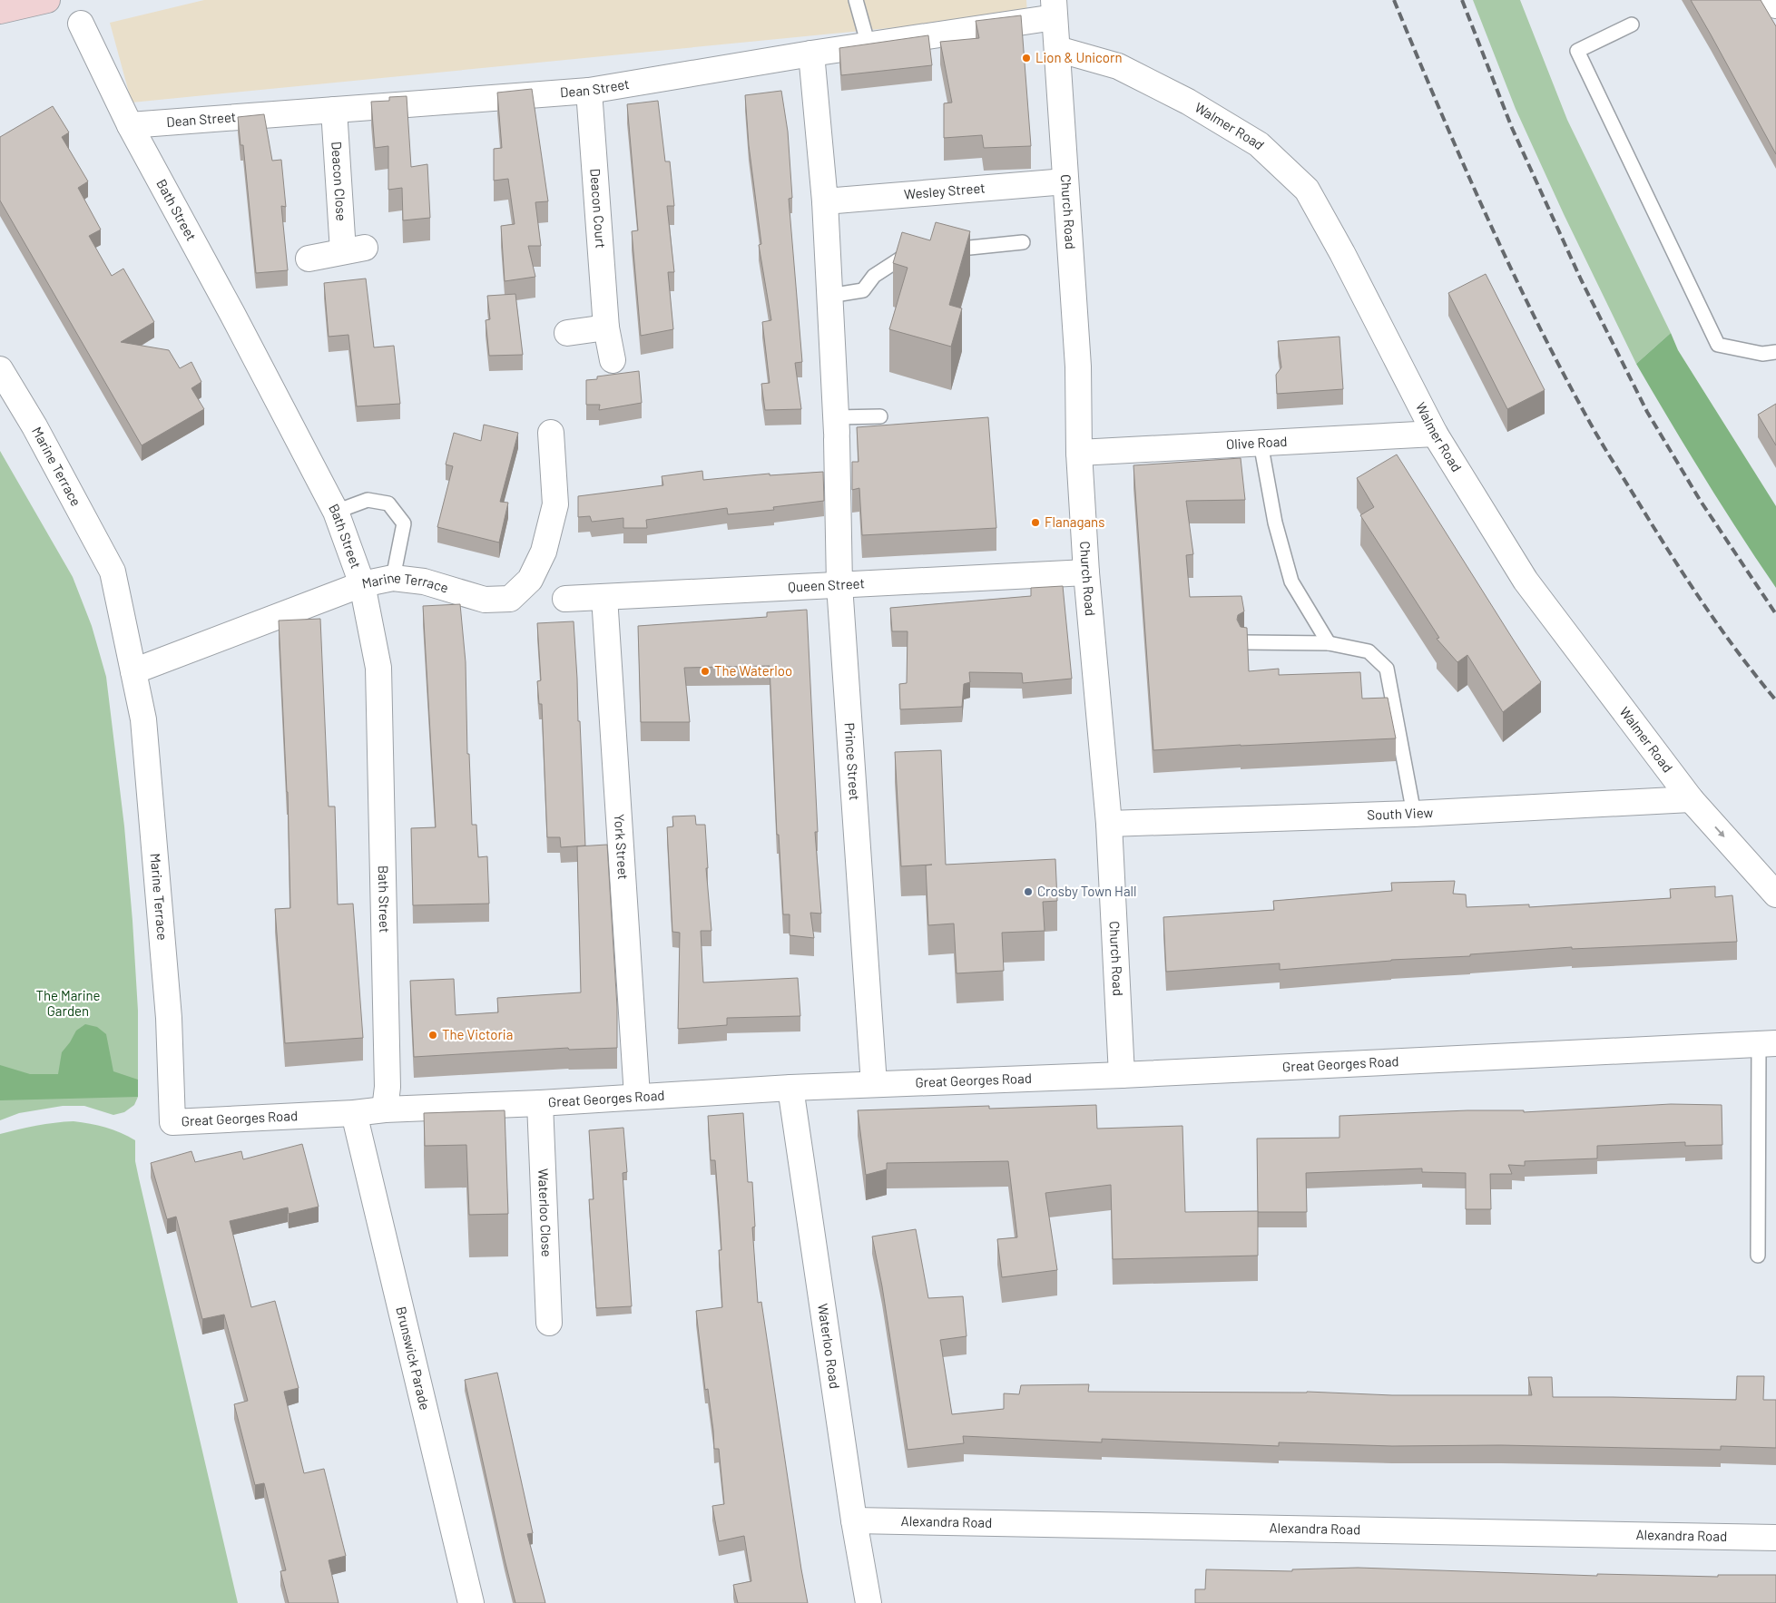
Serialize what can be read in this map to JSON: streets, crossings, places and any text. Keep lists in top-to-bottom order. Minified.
{"streets":{"street":["Dean Street","Walmer Road","Deacon Close","Wesley Street","Deacon Court","Bath Street","Church Road","Olive Road","Marine Terrace","Queen Street","Prince Street","South View","York Street","Great Georges Road","Waterloo Close","Waterloo Road","Brunswick Parade","Alexandra Road"]},"crossings":[["Dean Street","Deacon Close"],["Dean Street","Deacon Court"],["Dean Street","Bath Street"],["Dean Street","Church Road"],["Walmer Road","Church Road"],["Walmer Road","Olive Road"],["Walmer Road","South View"],["Wesley Street","Church Road"],["Bath Street","Marine Terrace"],["Bath Street","Great Georges Road"],["Church Road","Olive Road"],["Church Road","Queen Street"],["Church Road","South View"],["Church Road","Great Georges Road"],["Marine Terrace","Great Georges Road"],["Queen Street","Prince Street"],["Queen Street","York Street"],["Prince Street","Great Georges Road"],["York Street","Great Georges Road"],["Great Georges Road","Waterloo Close"],["Great Georges Road","Waterloo Road"],["Great Georges Road","Brunswick Parade"],["Waterloo Road","Alexandra Road"]],"parks":["The Marine Garden"],"places":["Lion & Unicorn","Flanagans","The Waterloo","Crosby Town Hall","The Victoria"]}
